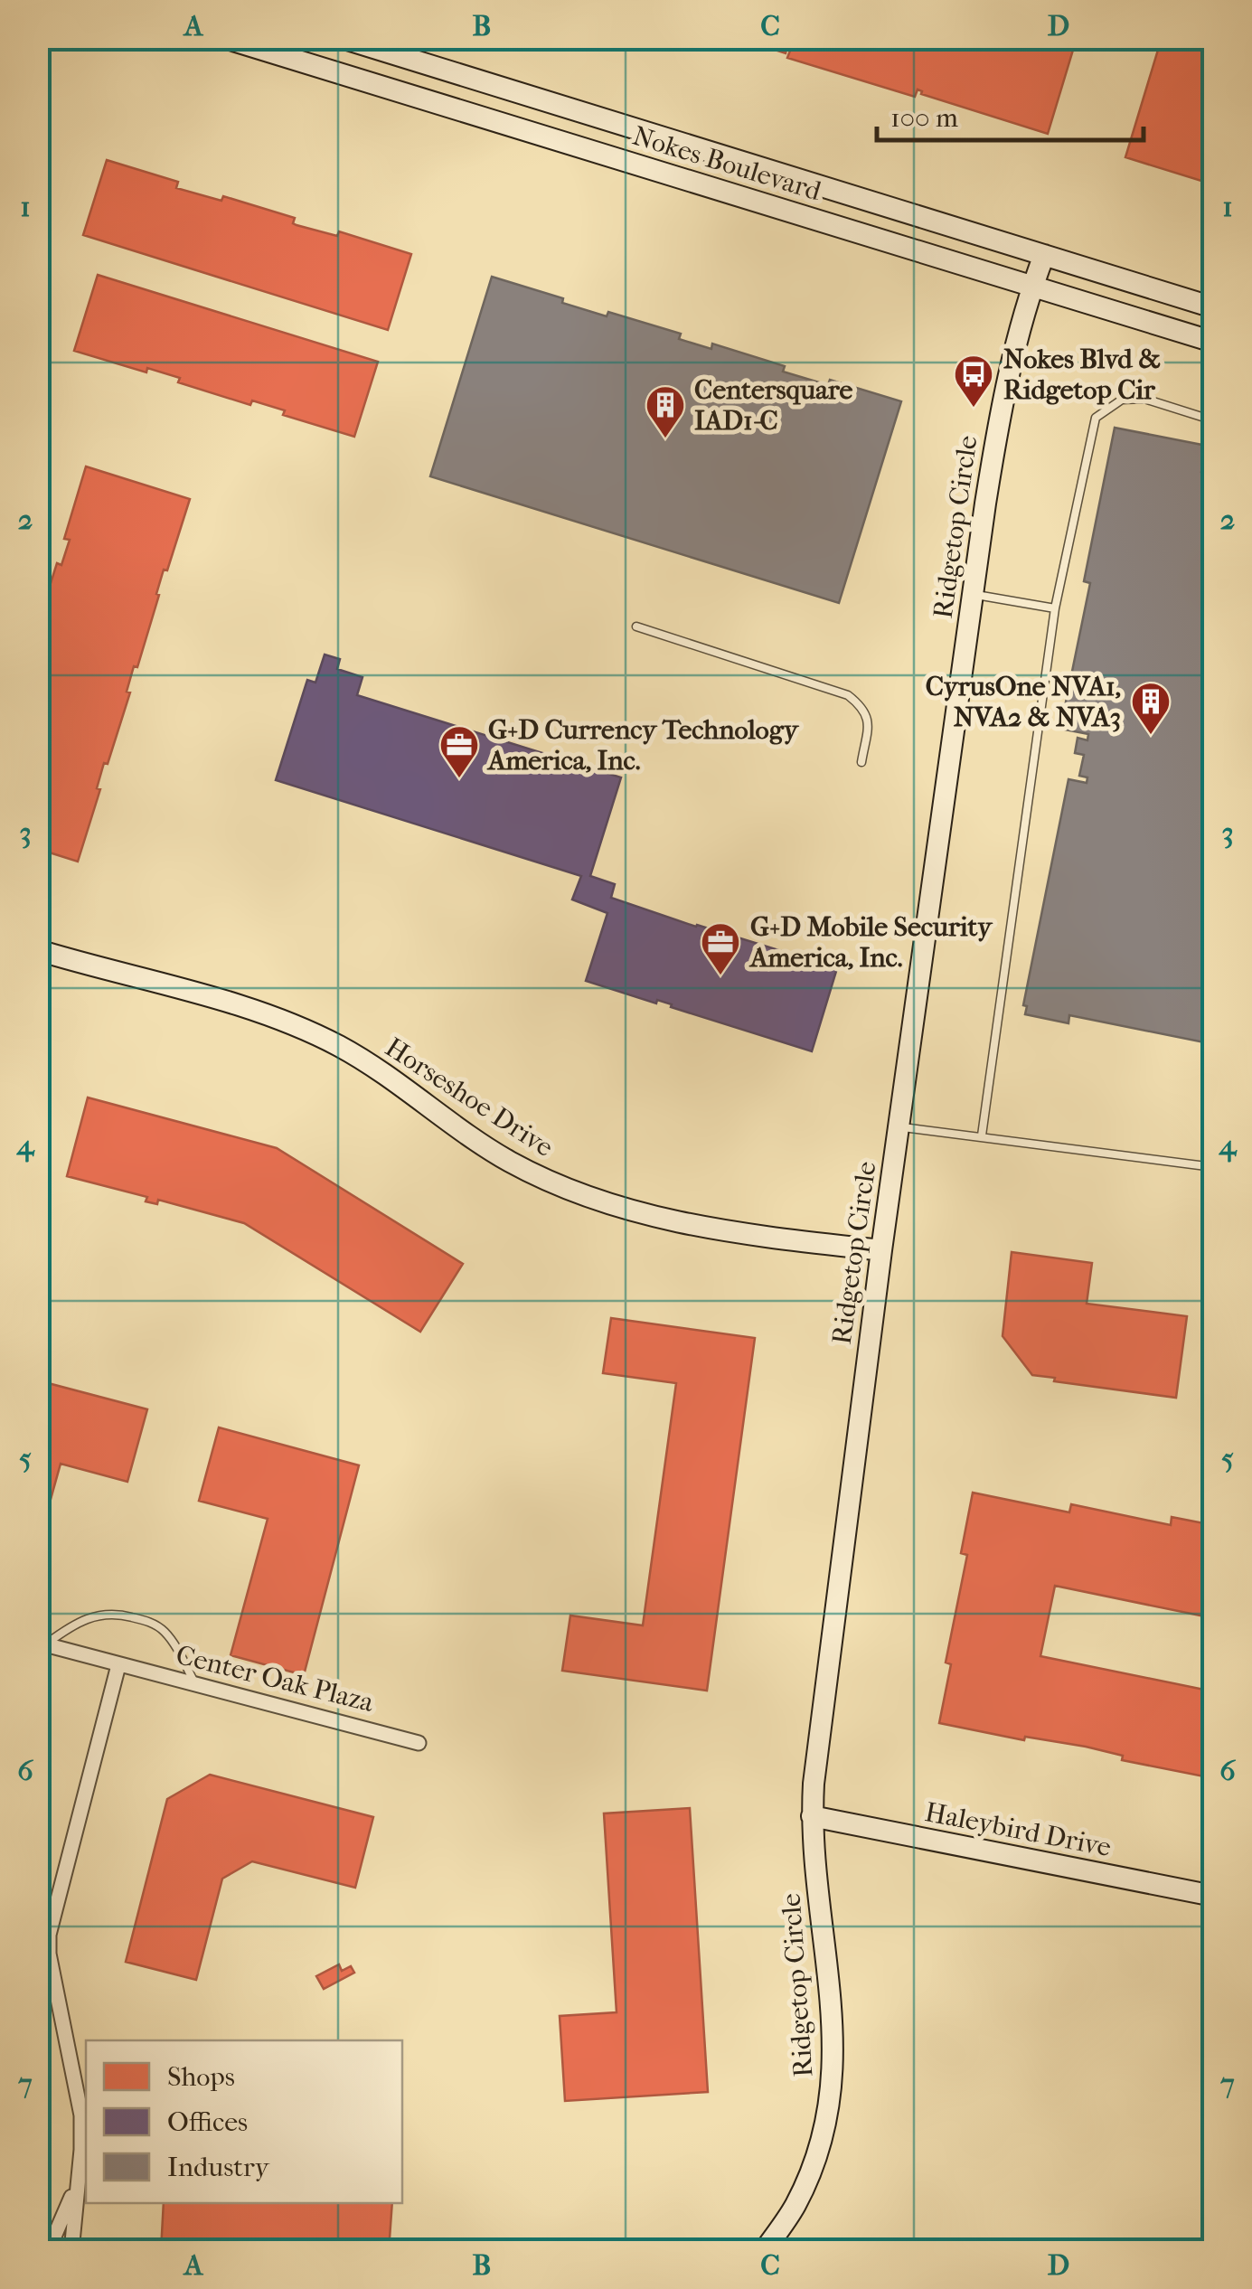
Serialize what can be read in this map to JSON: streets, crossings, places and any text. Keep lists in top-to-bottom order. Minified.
{"streets":{"street":["Nokes Boulevard","Ridgetop Circle","Horseshoe Drive","Center Oak Plaza","Haleybird Drive"]},"crossings":[["Nokes Boulevard","Ridgetop Circle"],["Ridgetop Circle","Horseshoe Drive"],["Ridgetop Circle","Haleybird Drive"]],"places":{"bus stop":["Nokes Blvd & Ridgetop Cir"],"building":["Centersquare IAD1-C","CyrusOne NVA1, NVA2 & NVA3"],"office":["G+D Currency Technology America, Inc.","G+D Mobile Security America, Inc."]},"legend":["Shops","Offices","Industry"],"scale_bar":"100 m","grid":{"columns":["A","B","C","D"],"rows":["1","2","3","4","5","6","7"]}}
